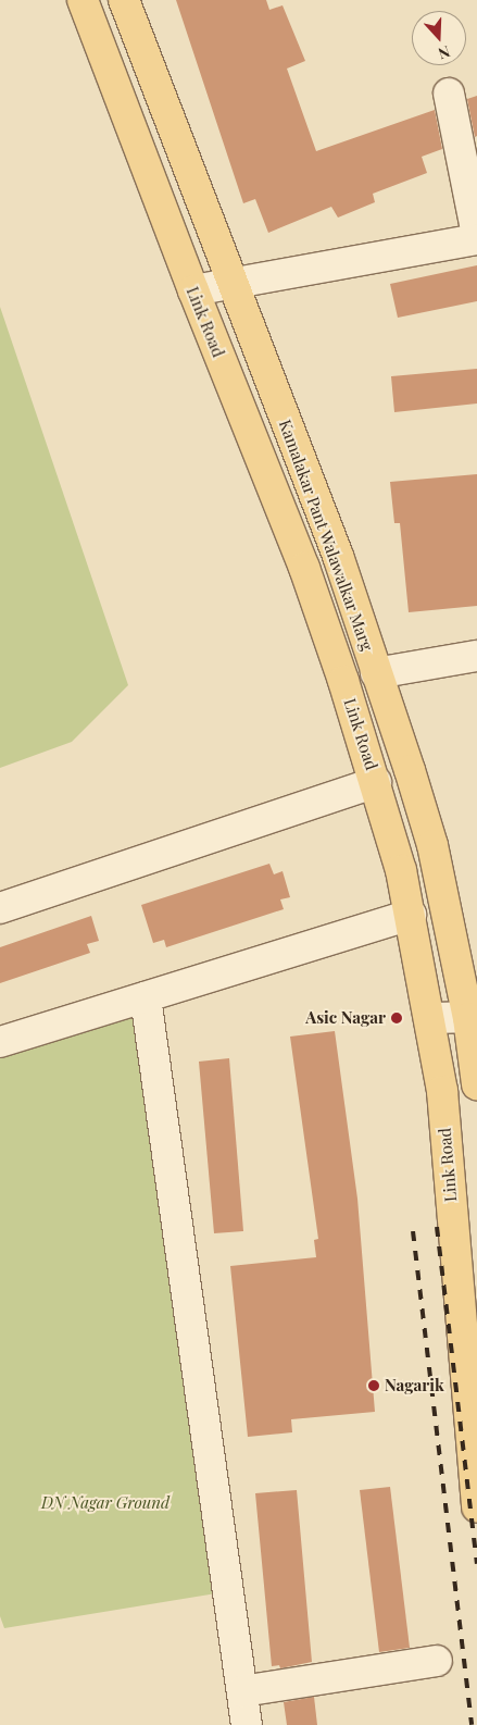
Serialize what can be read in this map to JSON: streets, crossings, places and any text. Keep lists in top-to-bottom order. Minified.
{"streets":{"main road":["Link Road","Kamalakar Pant Walawalkar Marg"]},"parks":["DN Nagar Ground"],"places":["Asic Nagar","Nagarik"],"north":"bottom"}
